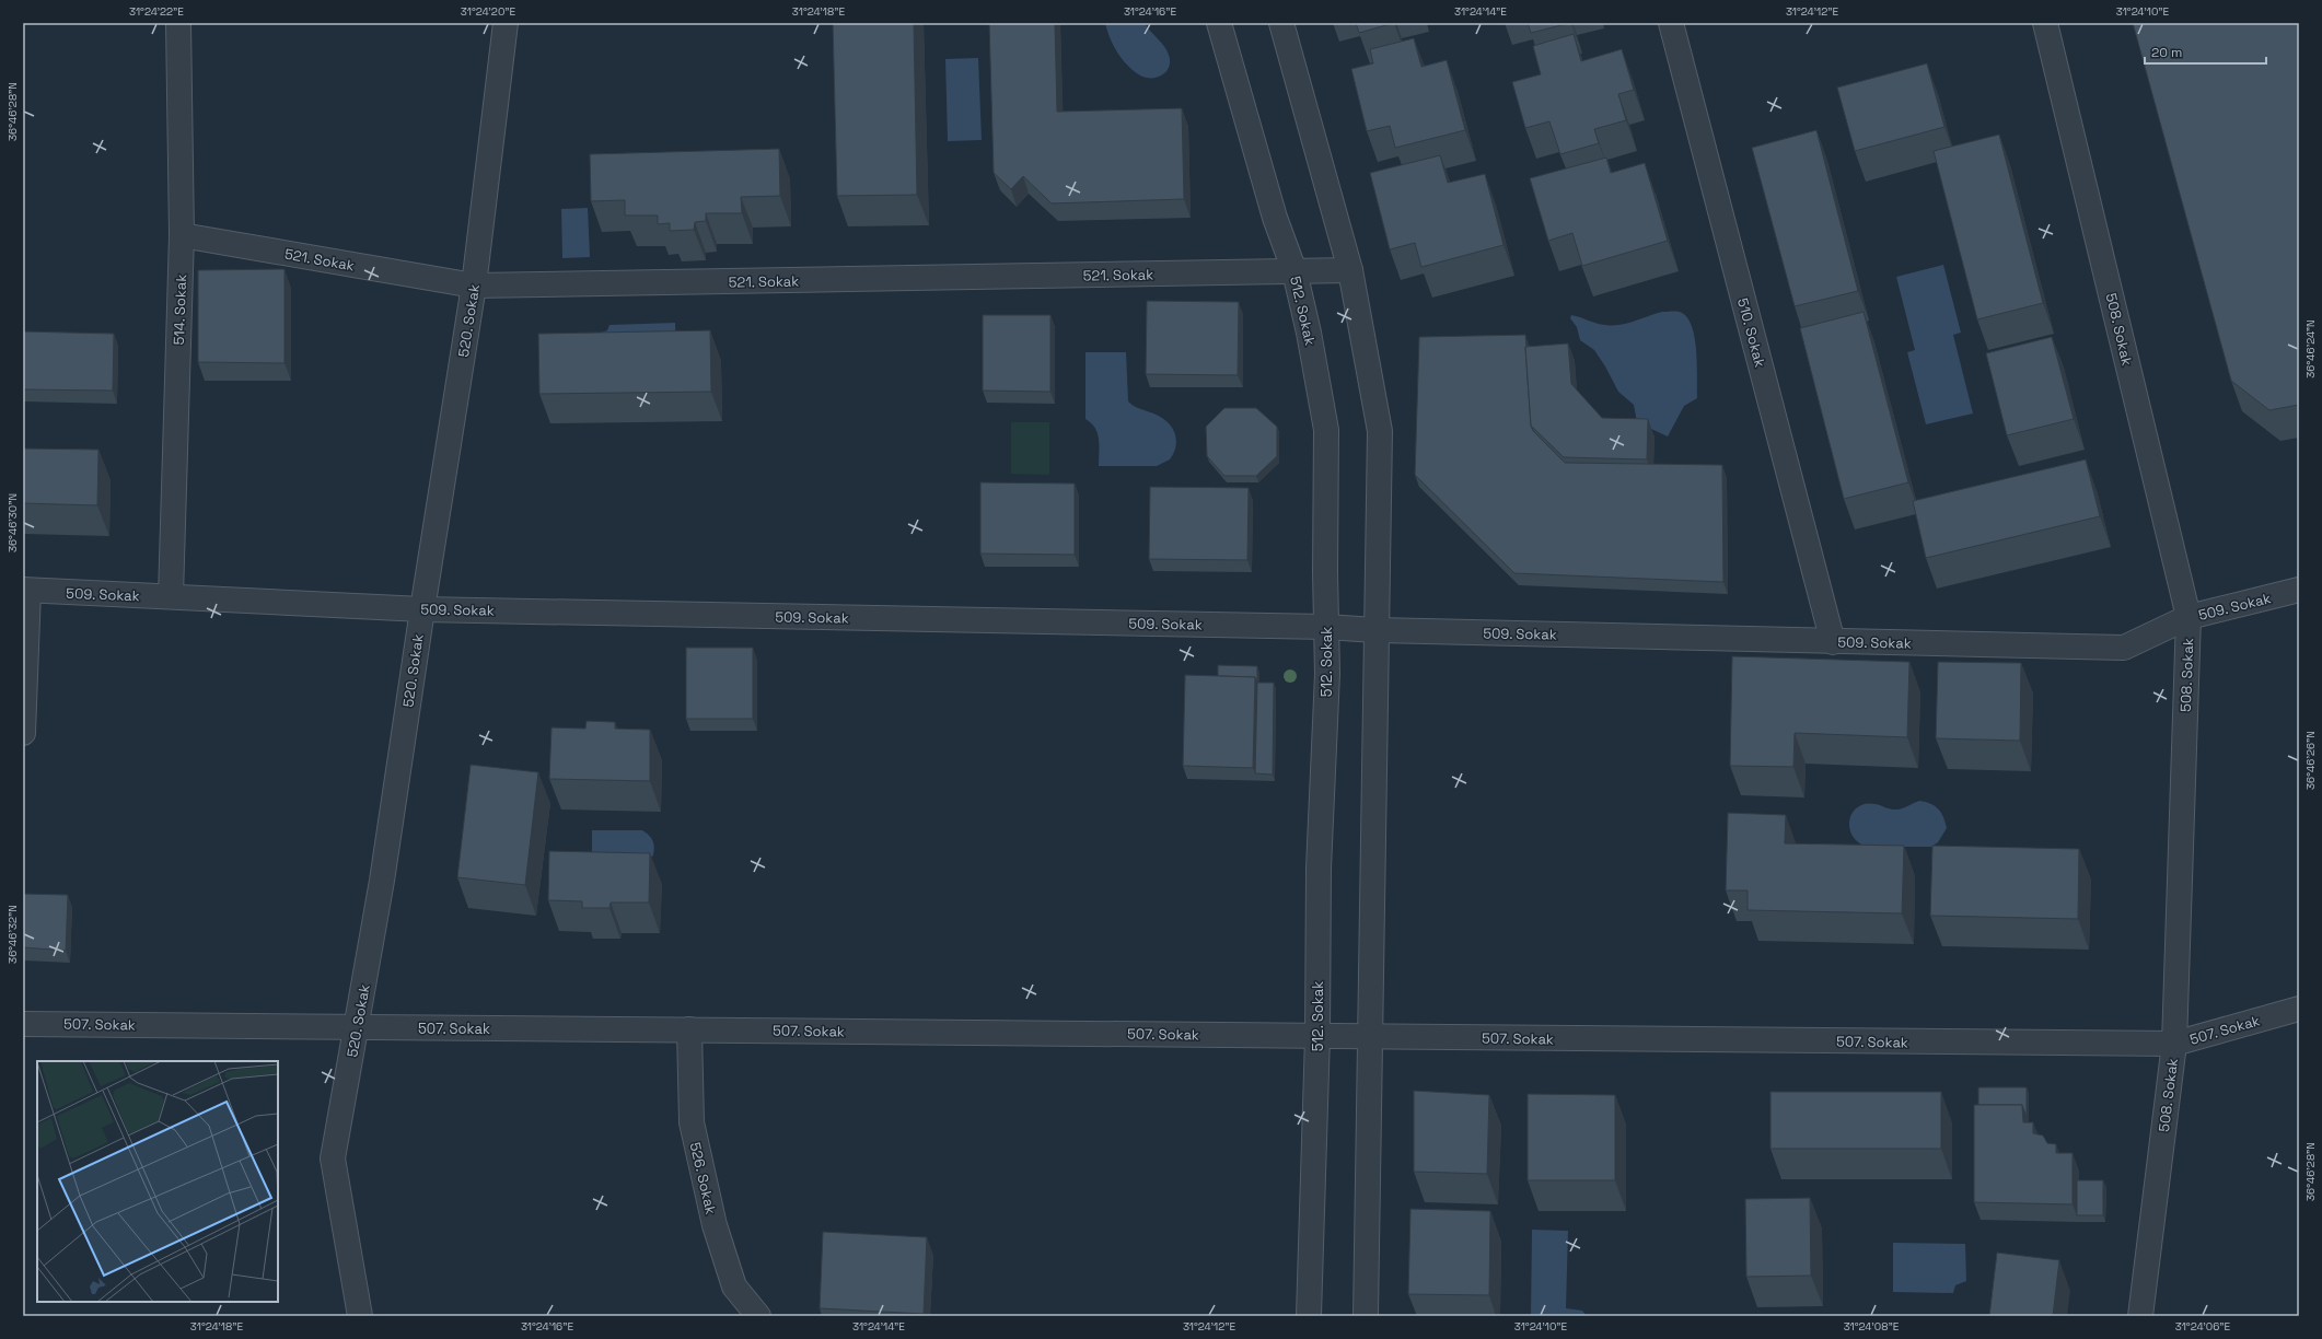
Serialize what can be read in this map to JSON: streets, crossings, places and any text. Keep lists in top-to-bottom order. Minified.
{"streets":{"street":["521. Sokak","514. Sokak","512. Sokak","520. Sokak","508. Sokak","510. Sokak","509. Sokak","507. Sokak","526. Sokak"]},"crossings":[["521. Sokak","514. Sokak"],["521. Sokak","512. Sokak"],["521. Sokak","520. Sokak"],["514. Sokak","509. Sokak"],["512. Sokak","509. Sokak"],["512. Sokak","507. Sokak"],["520. Sokak","509. Sokak"],["520. Sokak","507. Sokak"],["508. Sokak","509. Sokak"],["508. Sokak","507. Sokak"],["510. Sokak","509. Sokak"],["507. Sokak","526. Sokak"]],"scale_bar":"20 m","coordinates":["31°24'22\"E","31°24'20\"E","31°24'18\"E","31°24'16\"E","31°24'14\"E","31°24'12\"E","31°24'10\"E","36°46'28\"N","36°46'24\"N","36°46'30\"N","36°46'26\"N","36°46'32\"N","31°24'08\"E","31°24'06\"E"]}
